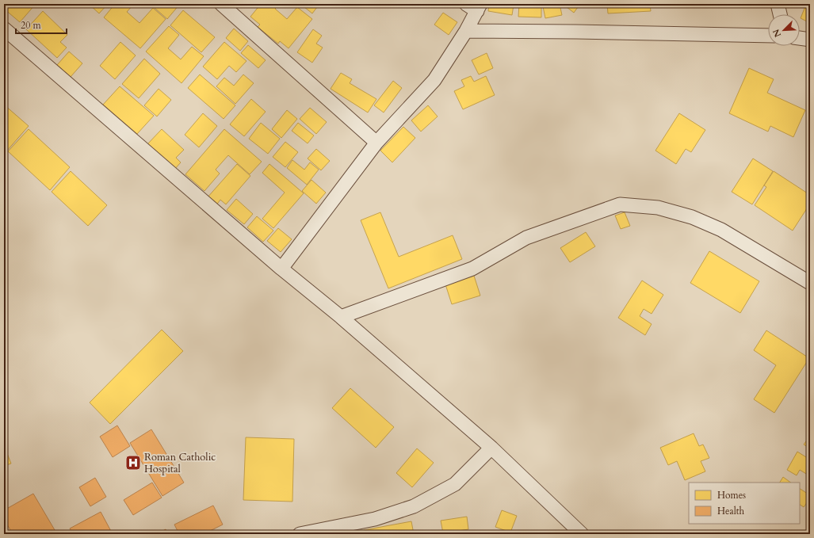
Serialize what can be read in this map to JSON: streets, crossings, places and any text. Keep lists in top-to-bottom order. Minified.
{"places":{"hospital":["Roman Catholic Hospital"]},"legend":["Homes","Health"],"scale_bar":"20 m","north":"bottom left"}
